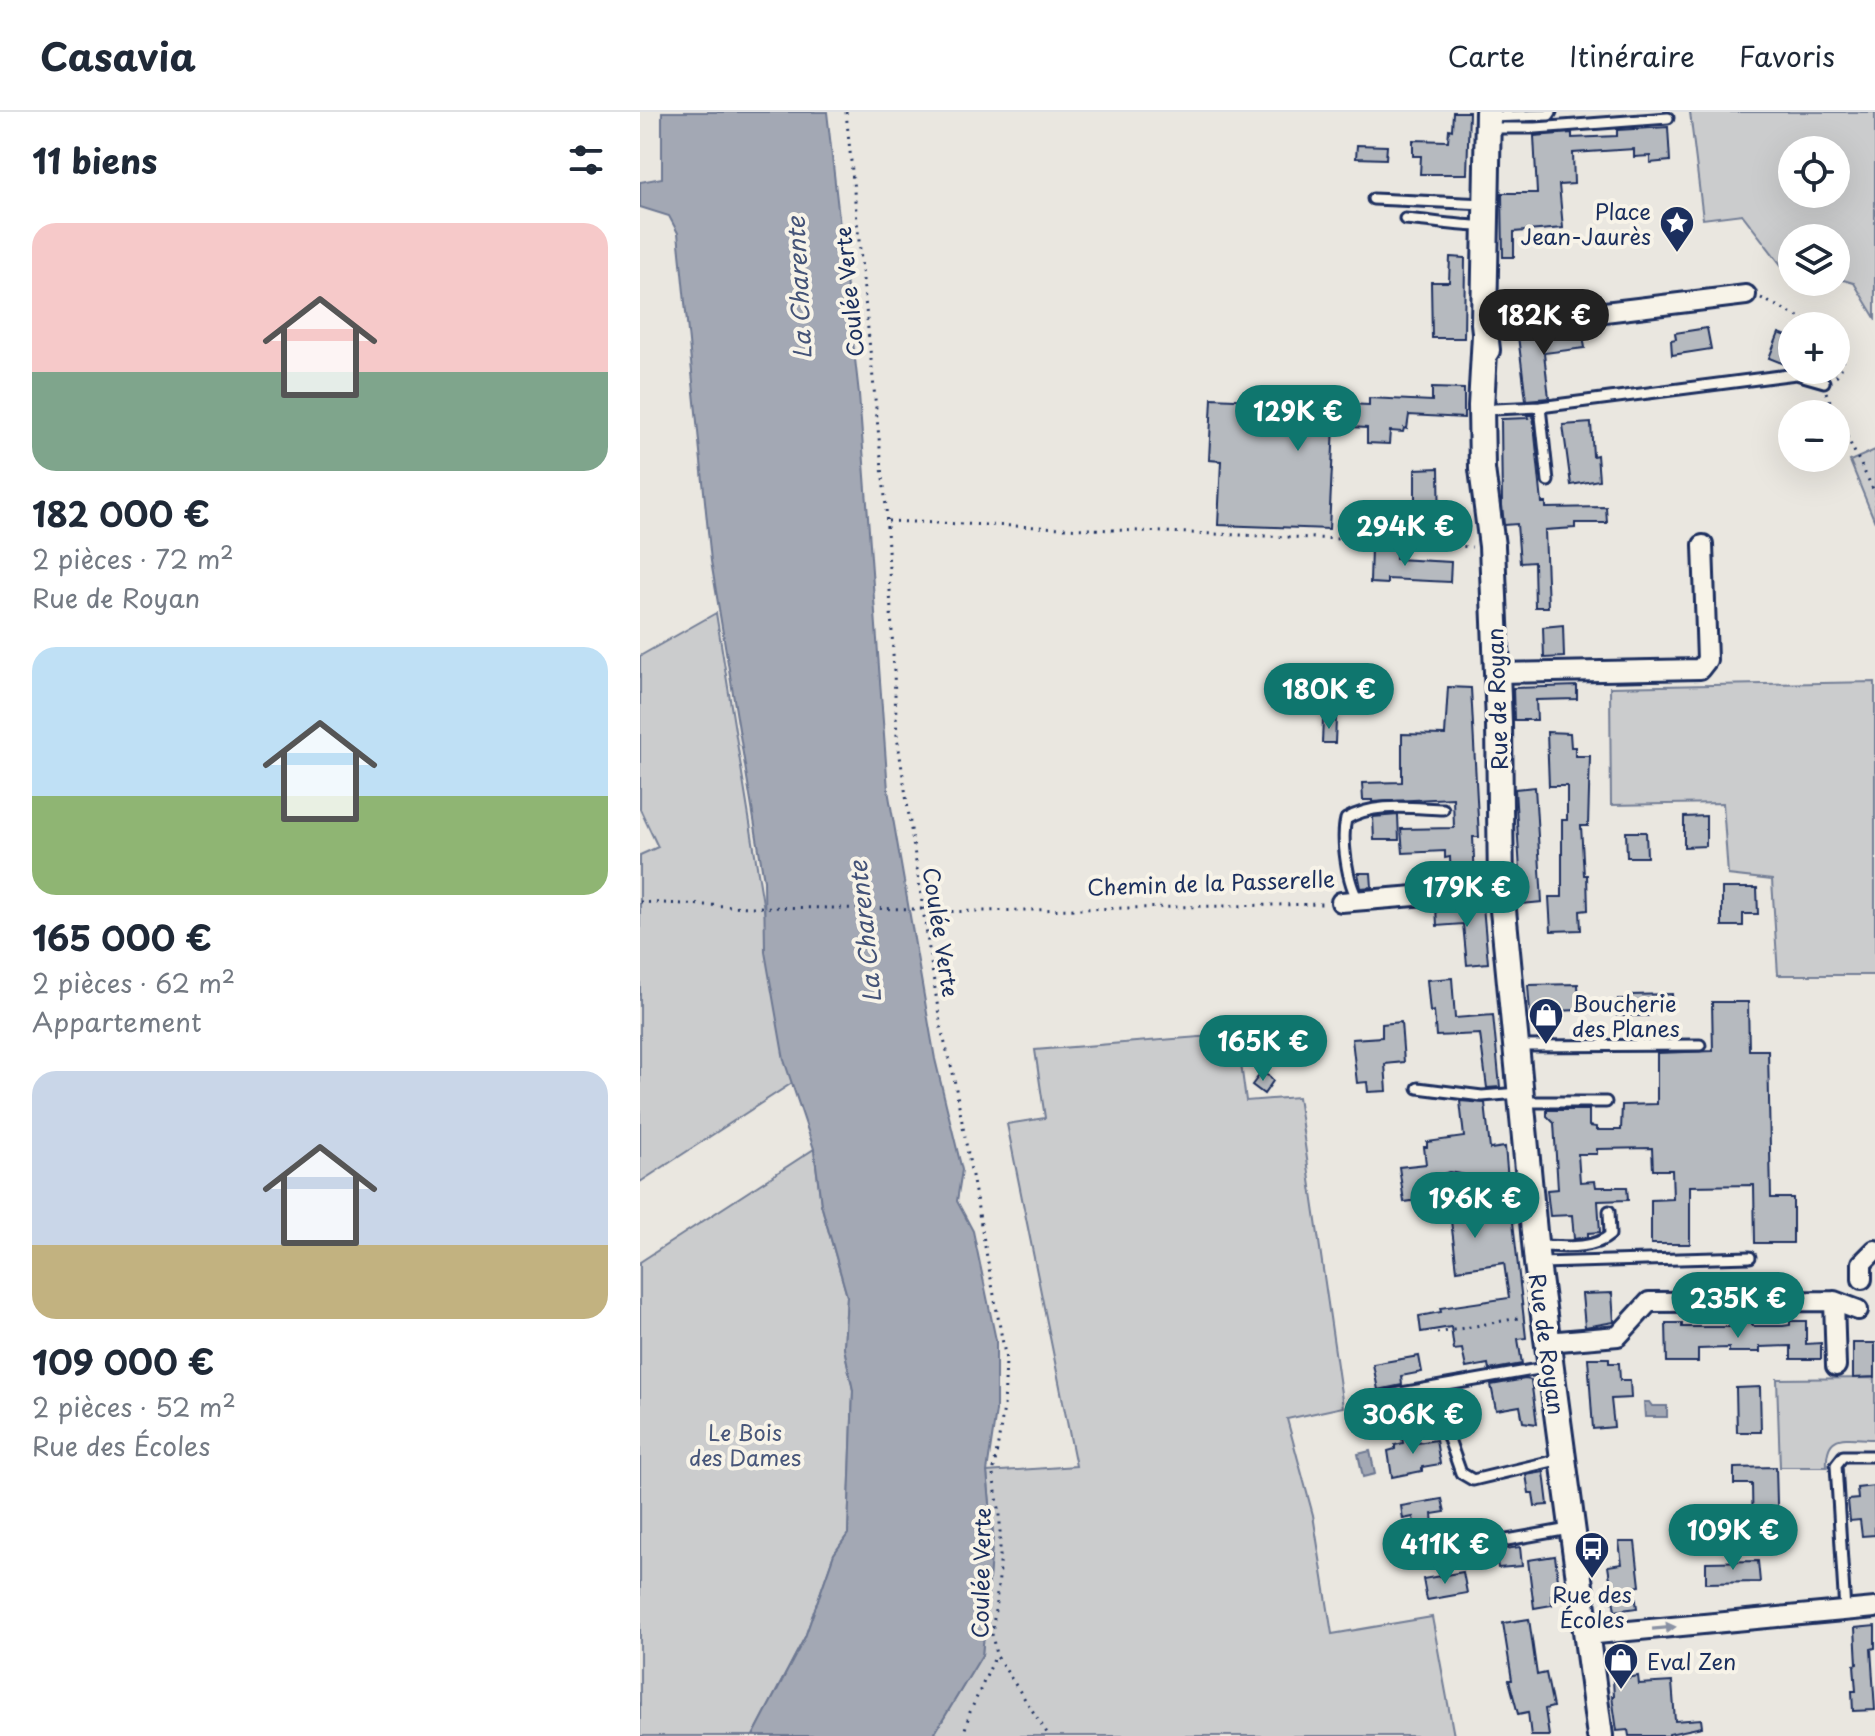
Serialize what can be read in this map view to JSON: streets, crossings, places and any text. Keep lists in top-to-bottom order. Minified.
{"streets":{"main road":["Rue de Royan"],"street":["Chemin de la Passerelle"],"path":["Coulée Verte"]},"crossings":[["Coulée Verte","Chemin de la Passerelle"],["Rue de Royan","Chemin de la Passerelle"]],"water":["La Charente"],"parks":["Le Bois des Dames"],"places":{"place":["Place Jean-Jaurès"],"shop":["Boucherie des Planes","Eval Zen"],"bus stop":["Rue des Écoles"]},"page":{"header":"Casavia","nav":["Carte","Itinéraire","Favoris"],"heading":"11 biens","map_buttons":["+","−"],"list":[{"name":"182 000 €","note":"2 pièces · 72 m² · Rue de Royan"},{"name":"165 000 €","note":"2 pièces · 62 m² · Appartement"},{"name":"109 000 €","note":"2 pièces · 52 m² · Rue des Écoles"}],"price":["182K €","129K €","294K €","180K €","179K €","165K €","196K €","235K €","306K €","109K €","411K €"]}}
